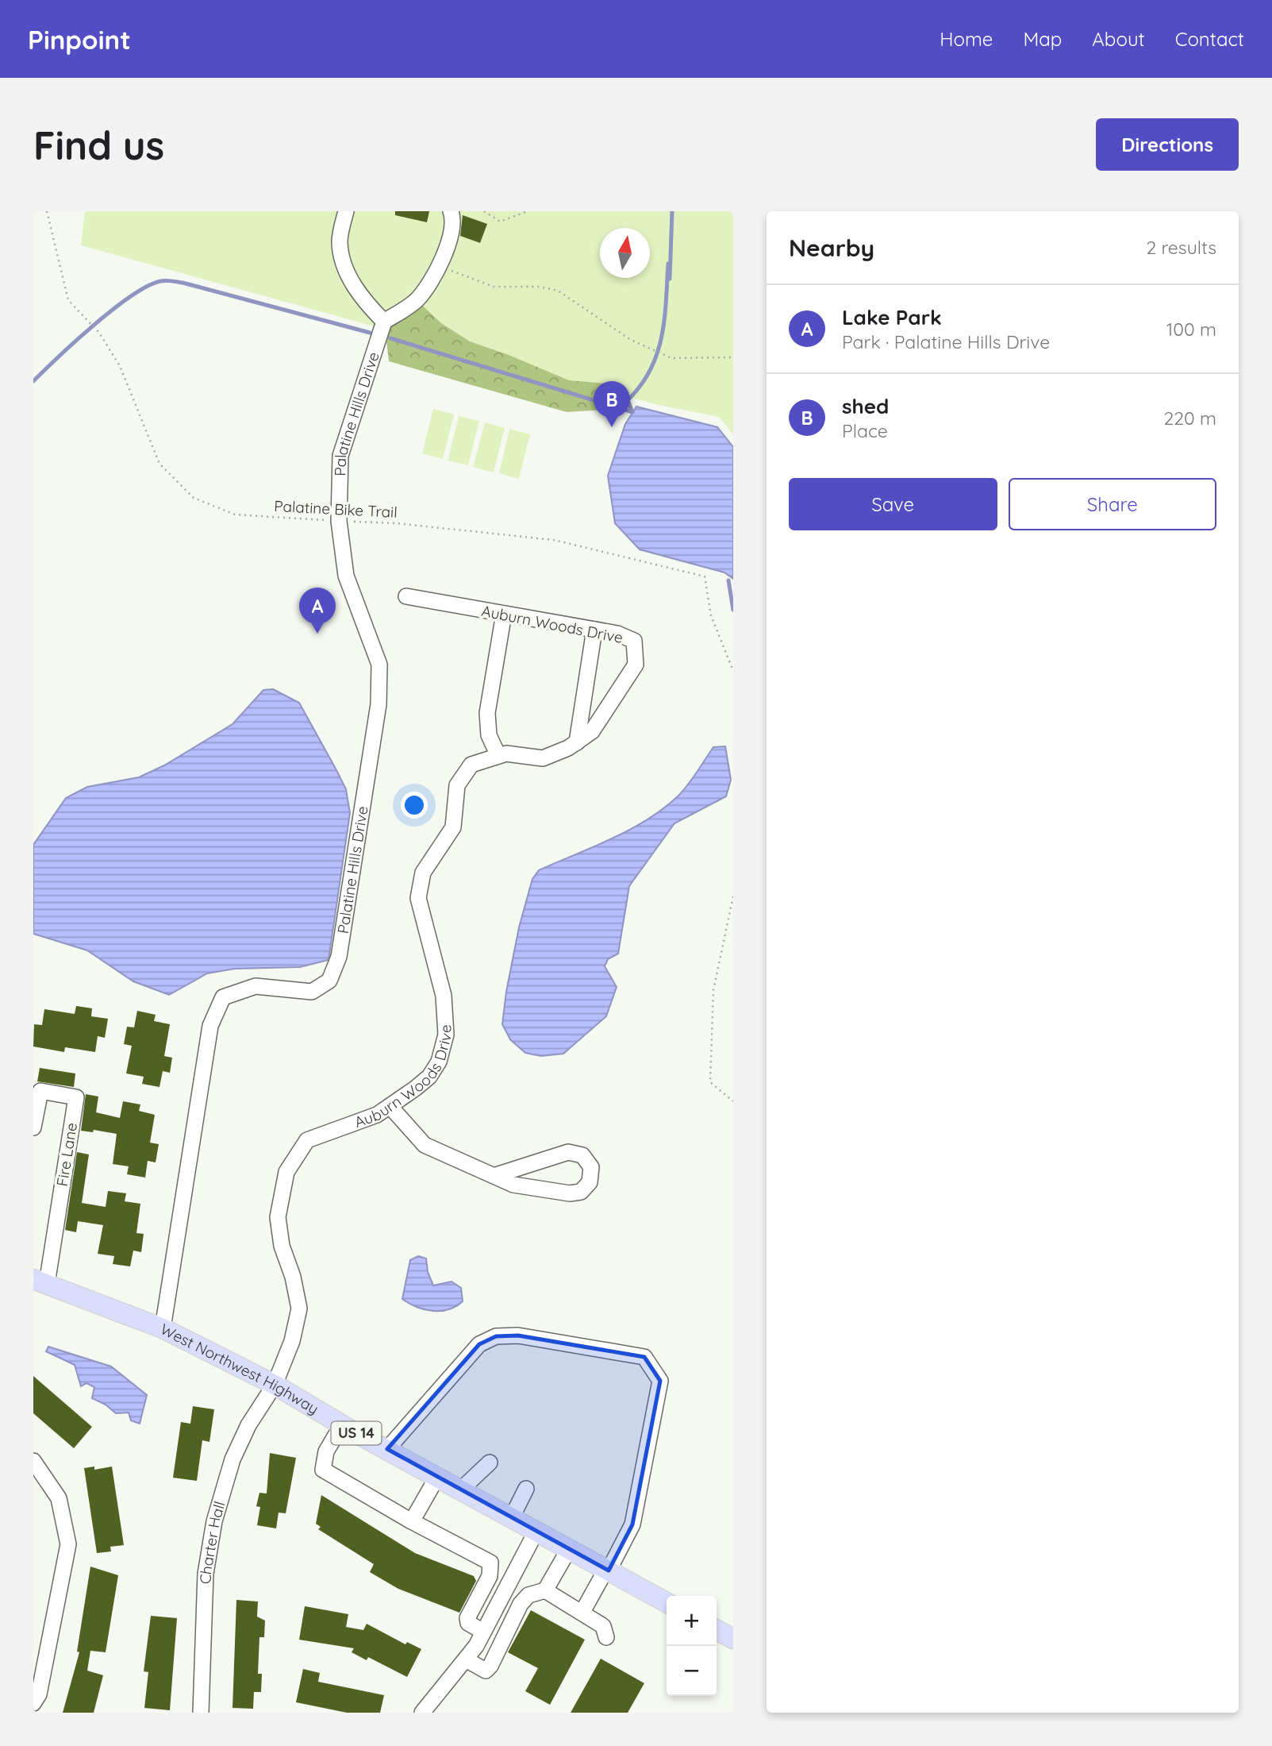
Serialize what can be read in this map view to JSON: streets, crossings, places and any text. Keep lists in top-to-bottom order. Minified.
{"streets":{"main road":["West Northwest Highway","US 14"],"street":["Palatine Hills Drive","Auburn Woods Drive","Fire Lane","Charter Hall"],"path":["Palatine Bike Trail"]},"crossings":[["Palatine Hills Drive","Palatine Bike Trail"],["Palatine Hills Drive","West Northwest Highway"],["Auburn Woods Drive","West Northwest Highway"],["Auburn Woods Drive","Charter Hall"],["Fire Lane","West Northwest Highway"],["West Northwest Highway","Charter Hall"]],"north":"top","page":{"header":"Pinpoint","nav":["Home","Map","About","Contact"],"buttons":["Directions",["Save","Share"]],"title":"Find us","heading":["Nearby","2 results"],"list":[{"mark":"A","name":"Lake Park","note":"Park · Palatine Hills Drive","value":"100 m"},{"mark":"B","name":"shed","note":"Place","value":"220 m"}],"pins":["B","A"],"map_buttons":["+","−"]}}
